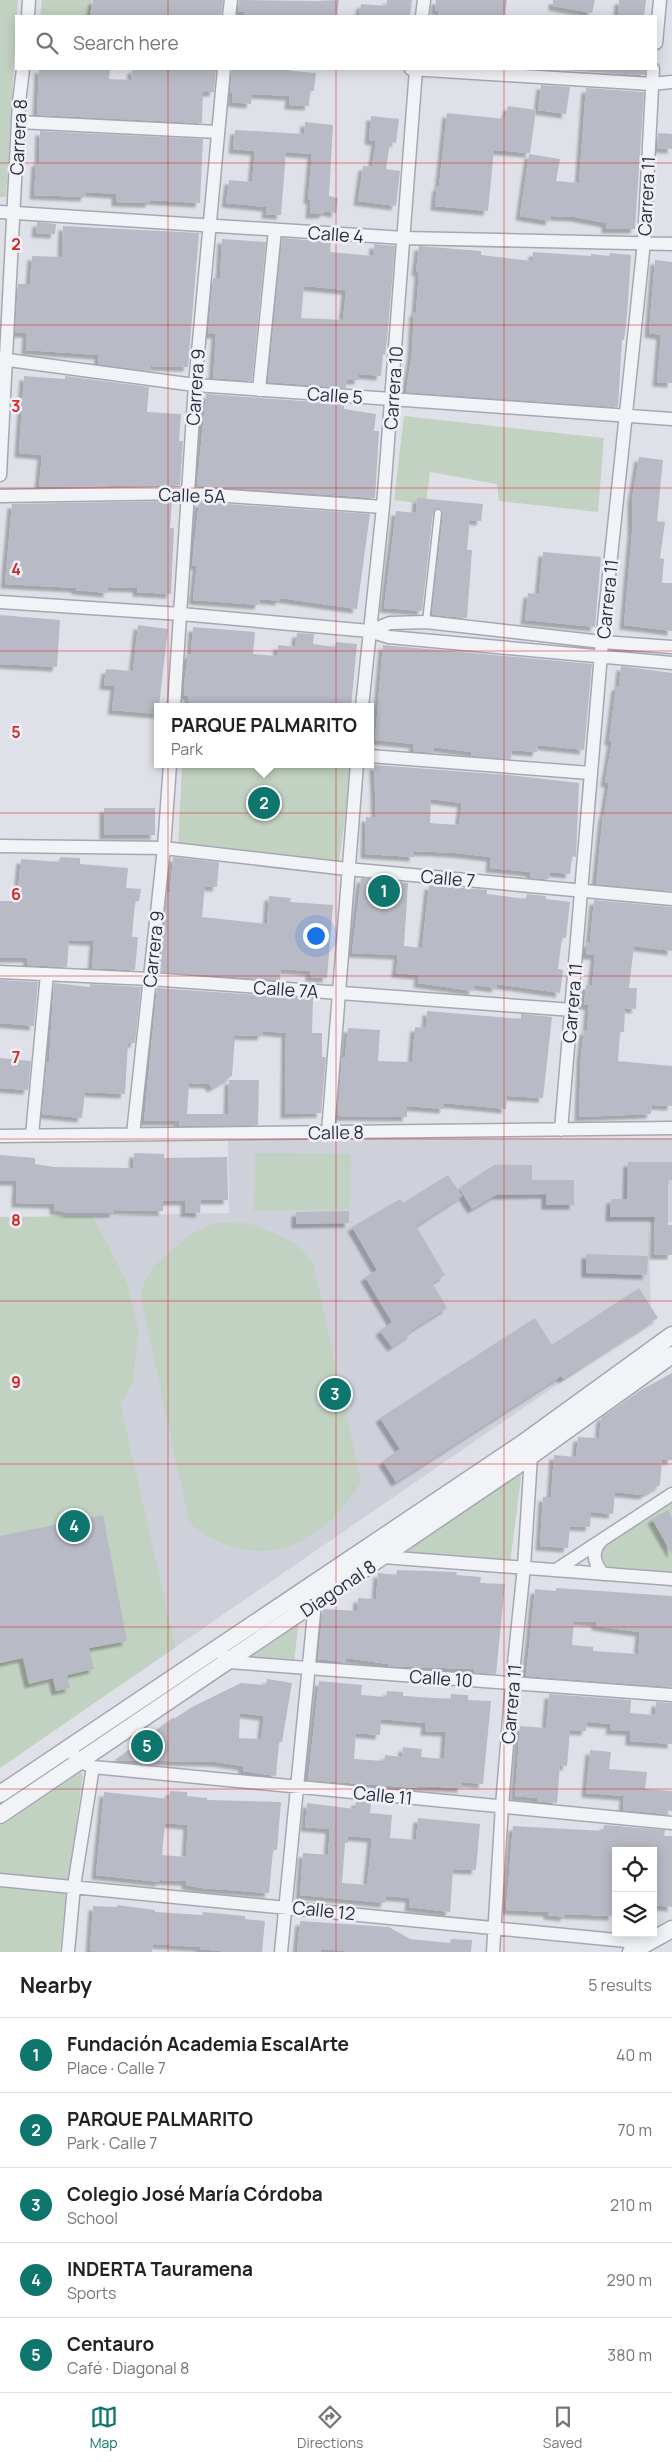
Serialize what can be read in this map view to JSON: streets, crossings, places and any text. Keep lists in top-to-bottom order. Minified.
{"streets":{"street":["Carrera 8","Carrera 11","Calle 4","Carrera 9","Carrera 10","Calle 5","Calle 5A","Calle 7","Calle 7A","Calle 8","Diagonal 8","Calle 10","Calle 11","Calle 12"]},"crossings":[["Carrera 8","Calle 4"],["Carrera 8","Calle 5"],["Carrera 11","Calle 4"],["Carrera 11","Calle 5"],["Carrera 11","Calle 7"],["Carrera 11","Calle 7A"],["Carrera 11","Calle 8"],["Carrera 11","Diagonal 8"],["Carrera 11","Calle 10"],["Carrera 11","Calle 11"],["Carrera 11","Calle 12"],["Calle 4","Carrera 9"],["Calle 4","Carrera 10"],["Carrera 9","Calle 5"],["Carrera 9","Calle 5A"],["Carrera 9","Calle 7"],["Carrera 9","Calle 7A"],["Carrera 9","Calle 8"],["Carrera 10","Calle 5"],["Carrera 10","Calle 5A"],["Diagonal 8","Calle 10"],["Diagonal 8","Calle 11"]],"page":{"search":"Search here","popup":["PARQUE PALMARITO","Park"],"pins":["2","1","3","4","5"],"heading":["Nearby","5 results"],"list":[{"mark":"1","name":"Fundación Academia EscalArte","note":"Place · Calle 7","value":"40 m"},{"mark":"2","name":"PARQUE PALMARITO","note":"Park · Calle 7","value":"70 m"},{"mark":"3","name":"Colegio José María Córdoba","note":"School","value":"210 m"},{"mark":"4","name":"INDERTA Tauramena","note":"Sports","value":"290 m"},{"mark":"5","name":"Centauro","note":"Café · Diagonal 8","value":"380 m"}],"nav":["Map","Directions","Saved"]},"grid":{"rows":["2","3","4","5","6","7","8","9"]}}
